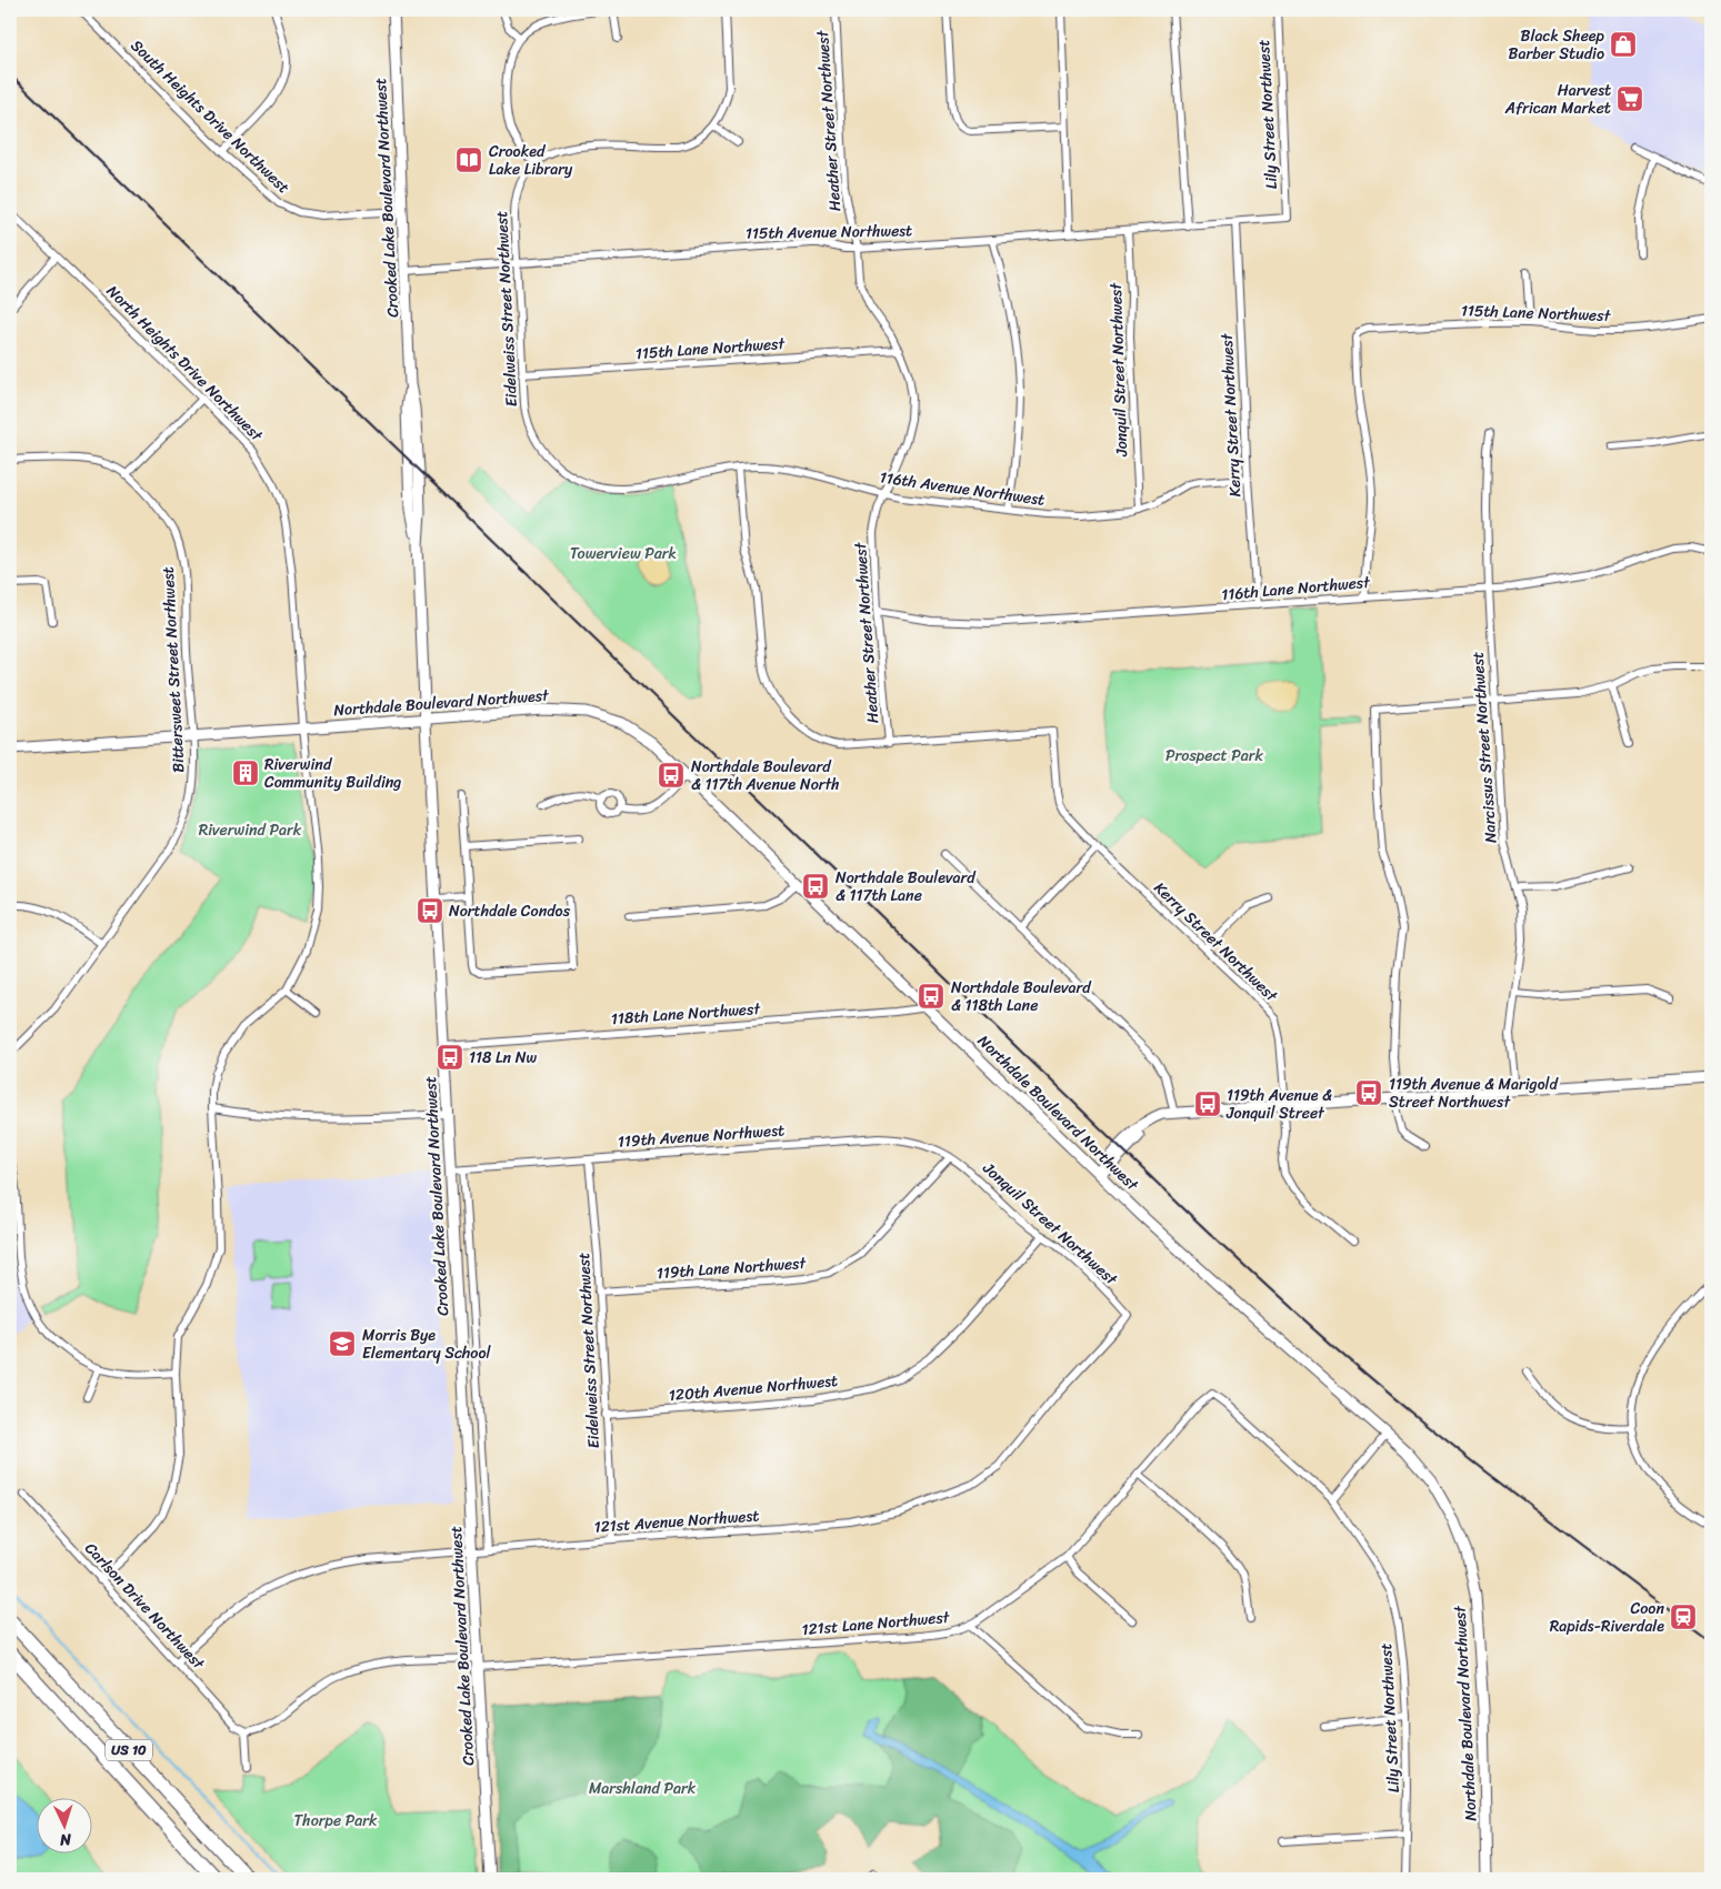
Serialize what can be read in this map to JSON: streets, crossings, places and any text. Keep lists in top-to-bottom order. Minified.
{"streets":{"highway":["US 10"],"street":["Lily Street Northwest","South Heights Drive Northwest","Heather Street Northwest","Crooked Lake Boulevard Northwest","115th Avenue Northwest","Eidelweiss Street Northwest","115th Lane Northwest","North Heights Drive Northwest","Jonquil Street Northwest","Kerry Street Northwest","116th Avenue Northwest","116th Lane Northwest","Bittersweet Street Northwest","Northdale Boulevard Northwest","Narcissus Street Northwest","118th Lane Northwest","119th Avenue Northwest","119th Lane Northwest","120th Avenue Northwest","121st Avenue Northwest","Carlson Drive Northwest","121st Lane Northwest"]},"crossings":[["Lily Street Northwest","115th Avenue Northwest"],["Lily Street Northwest","121st Lane Northwest"],["South Heights Drive Northwest","Crooked Lake Boulevard Northwest"],["Heather Street Northwest","115th Avenue Northwest"],["Heather Street Northwest","115th Lane Northwest"],["Heather Street Northwest","Kerry Street Northwest"],["Heather Street Northwest","116th Avenue Northwest"],["Heather Street Northwest","116th Lane Northwest"],["Crooked Lake Boulevard Northwest","115th Avenue Northwest"],["Crooked Lake Boulevard Northwest","Northdale Boulevard Northwest"],["Crooked Lake Boulevard Northwest","118th Lane Northwest"],["Crooked Lake Boulevard Northwest","119th Avenue Northwest"],["Crooked Lake Boulevard Northwest","121st Avenue Northwest"],["Crooked Lake Boulevard Northwest","121st Lane Northwest"],["115th Avenue Northwest","Eidelweiss Street Northwest"],["115th Avenue Northwest","Jonquil Street Northwest"],["115th Avenue Northwest","Kerry Street Northwest"],["Eidelweiss Street Northwest","115th Lane Northwest"],["Eidelweiss Street Northwest","116th Avenue Northwest"],["Eidelweiss Street Northwest","119th Avenue Northwest"],["Eidelweiss Street Northwest","119th Lane Northwest"],["Eidelweiss Street Northwest","120th Avenue Northwest"],["Eidelweiss Street Northwest","121st Avenue Northwest"],["115th Lane Northwest","116th Lane Northwest"],["North Heights Drive Northwest","Northdale Boulevard Northwest"],["Jonquil Street Northwest","116th Avenue Northwest"],["Jonquil Street Northwest","119th Avenue Northwest"],["Jonquil Street Northwest","119th Lane Northwest"],["Jonquil Street Northwest","120th Avenue Northwest"],["Jonquil Street Northwest","121st Avenue Northwest"],["Kerry Street Northwest","116th Avenue Northwest"],["Kerry Street Northwest","116th Lane Northwest"],["116th Lane Northwest","Narcissus Street Northwest"],["Bittersweet Street Northwest","Northdale Boulevard Northwest"],["Northdale Boulevard Northwest","118th Lane Northwest"],["119th Avenue Northwest","119th Lane Northwest"],["121st Avenue Northwest","Carlson Drive Northwest"],["Carlson Drive Northwest","121st Lane Northwest"]],"parks":["Towerview Park","Prospect Park","Riverwind Park","Marshland Park","Thorpe Park"],"places":{"shop":["Black Sheep Barber Studio"],"supermarket":["Harvest African Market"],"library":["Crooked Lake Library"],"building":["Riverwind Community Building"],"bus stop":["Northdale Boulevard & 117th Avenue North","Northdale Boulevard & 117th Lane","Northdale Condos","Northdale Boulevard & 118th Lane","118 Ln Nw","119th Avenue & Marigold Street Northwest","119th Avenue & Jonquil Street"],"school or university":["Morris Bye Elementary School"],"station":["Coon Rapids-Riverdale"]},"north":"bottom"}
